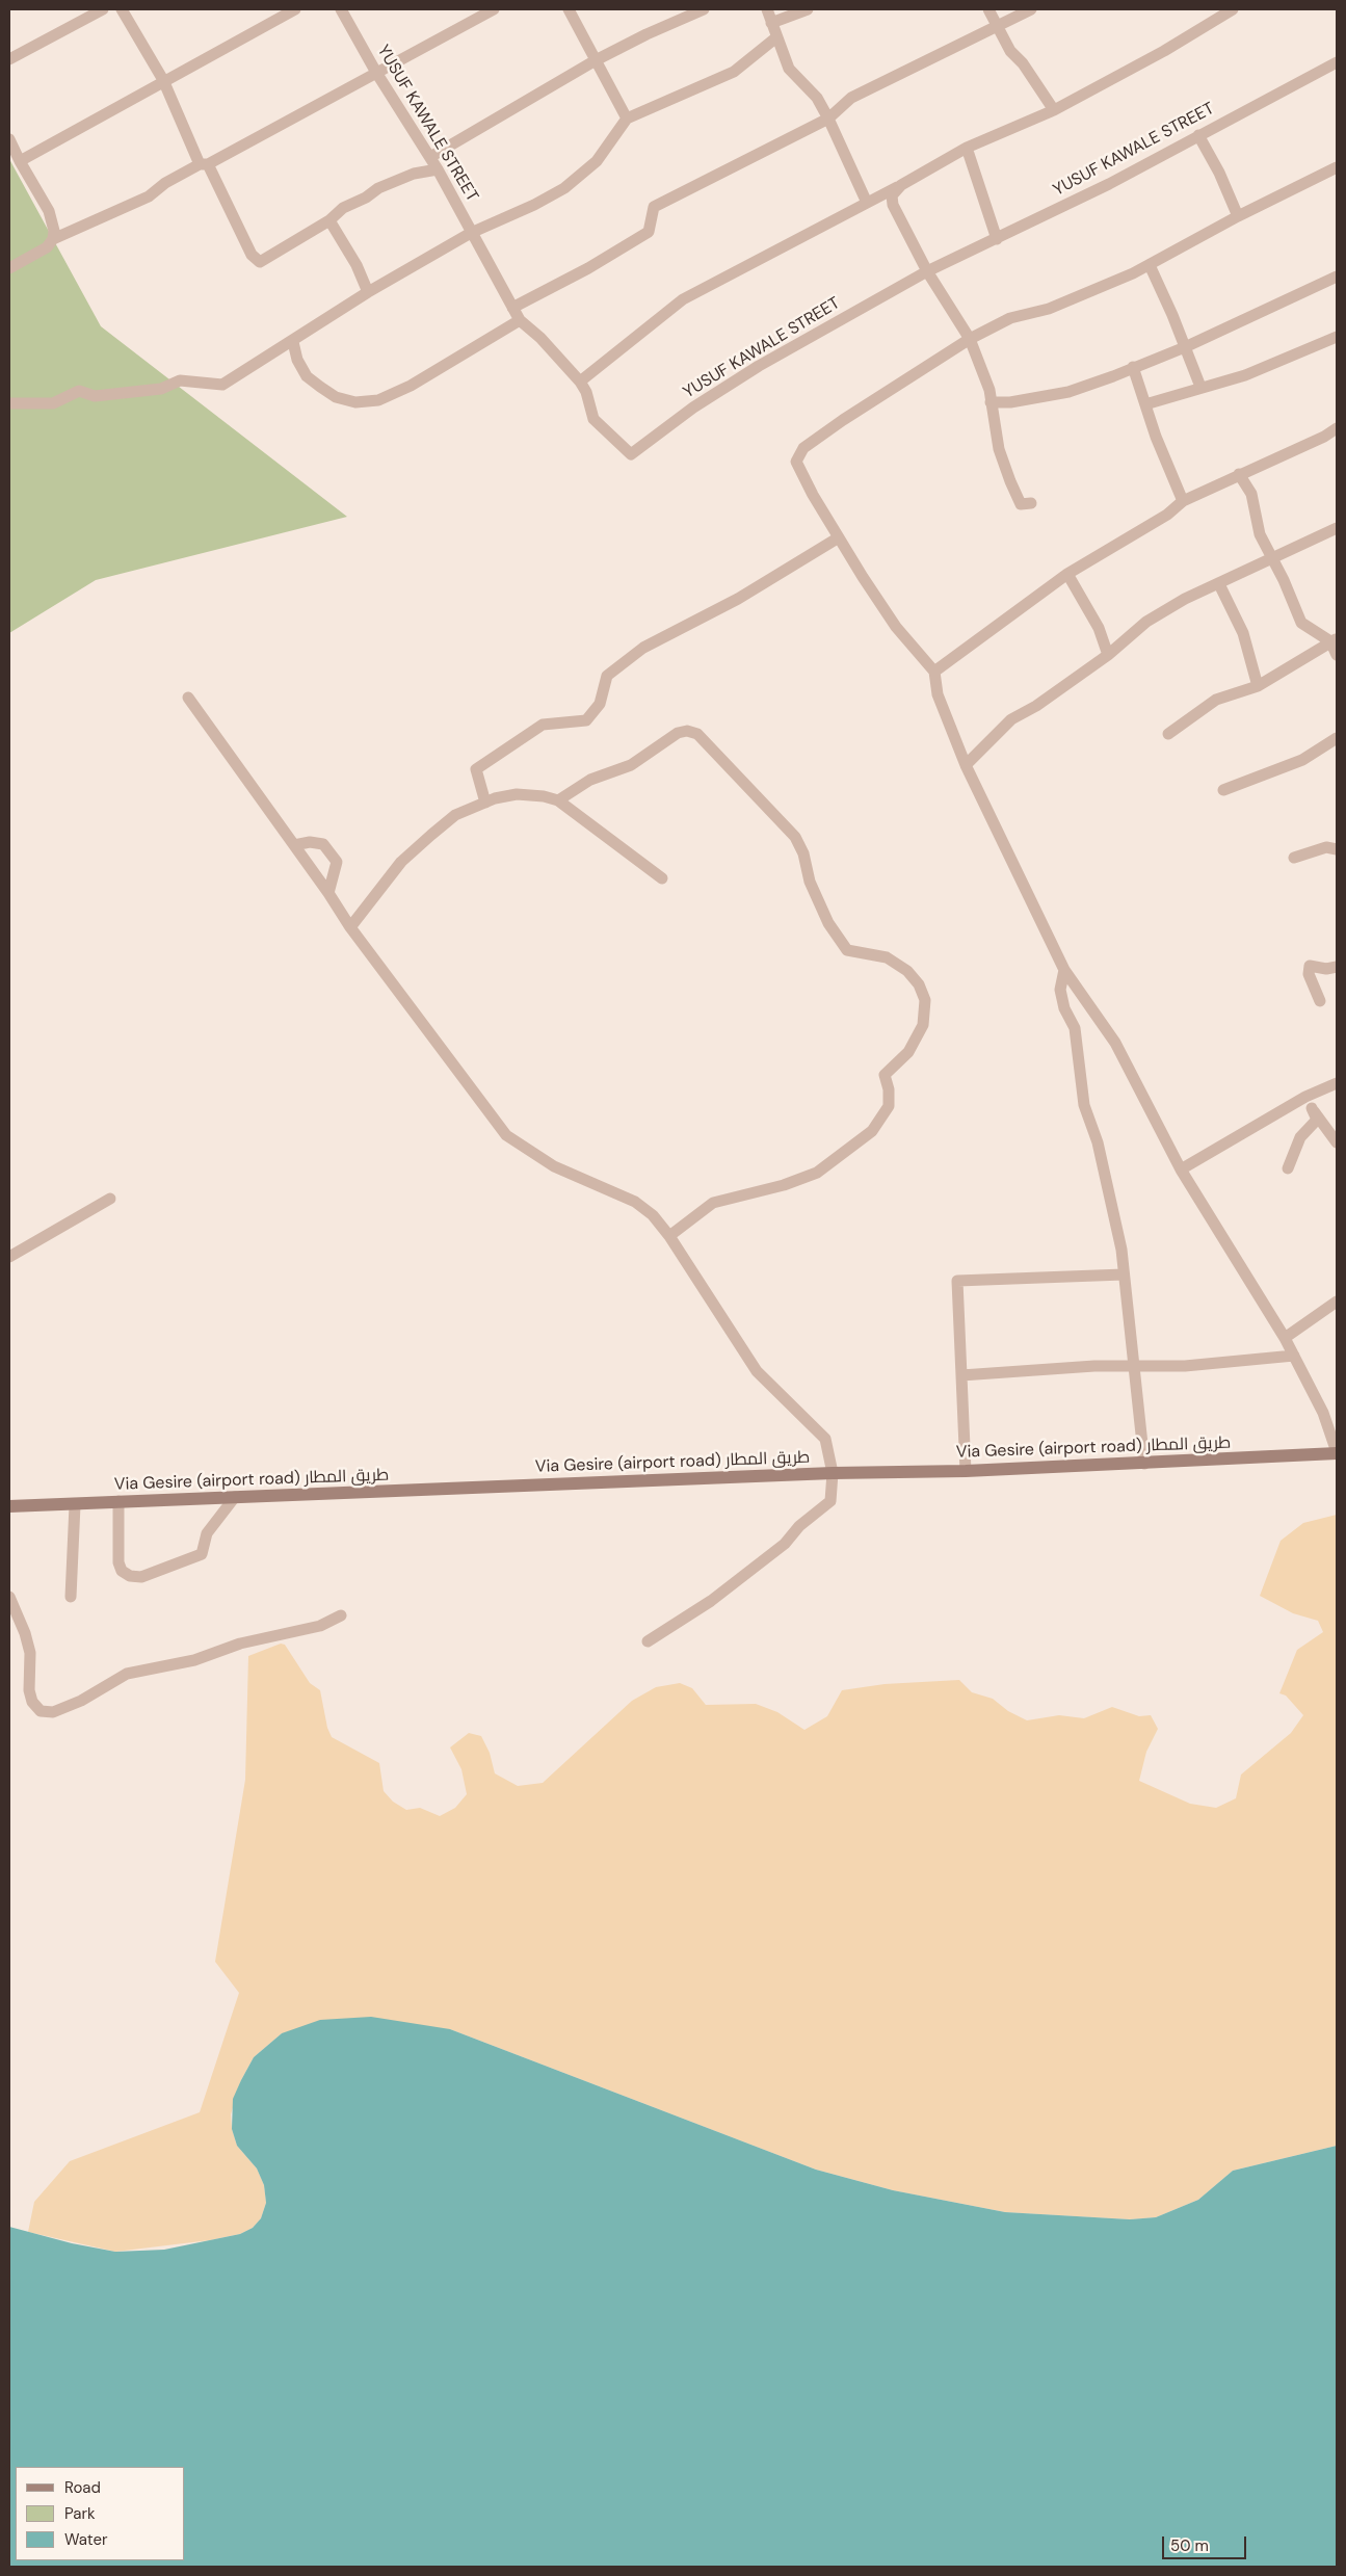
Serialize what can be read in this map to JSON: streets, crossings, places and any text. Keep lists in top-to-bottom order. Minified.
{"streets":{"main road":["Via Gesire (airport road) طريق المطار"],"street":["YUSUF KAWALE STREET"]},"legend":["Road","Park","Water"],"scale_bar":"50 m"}
